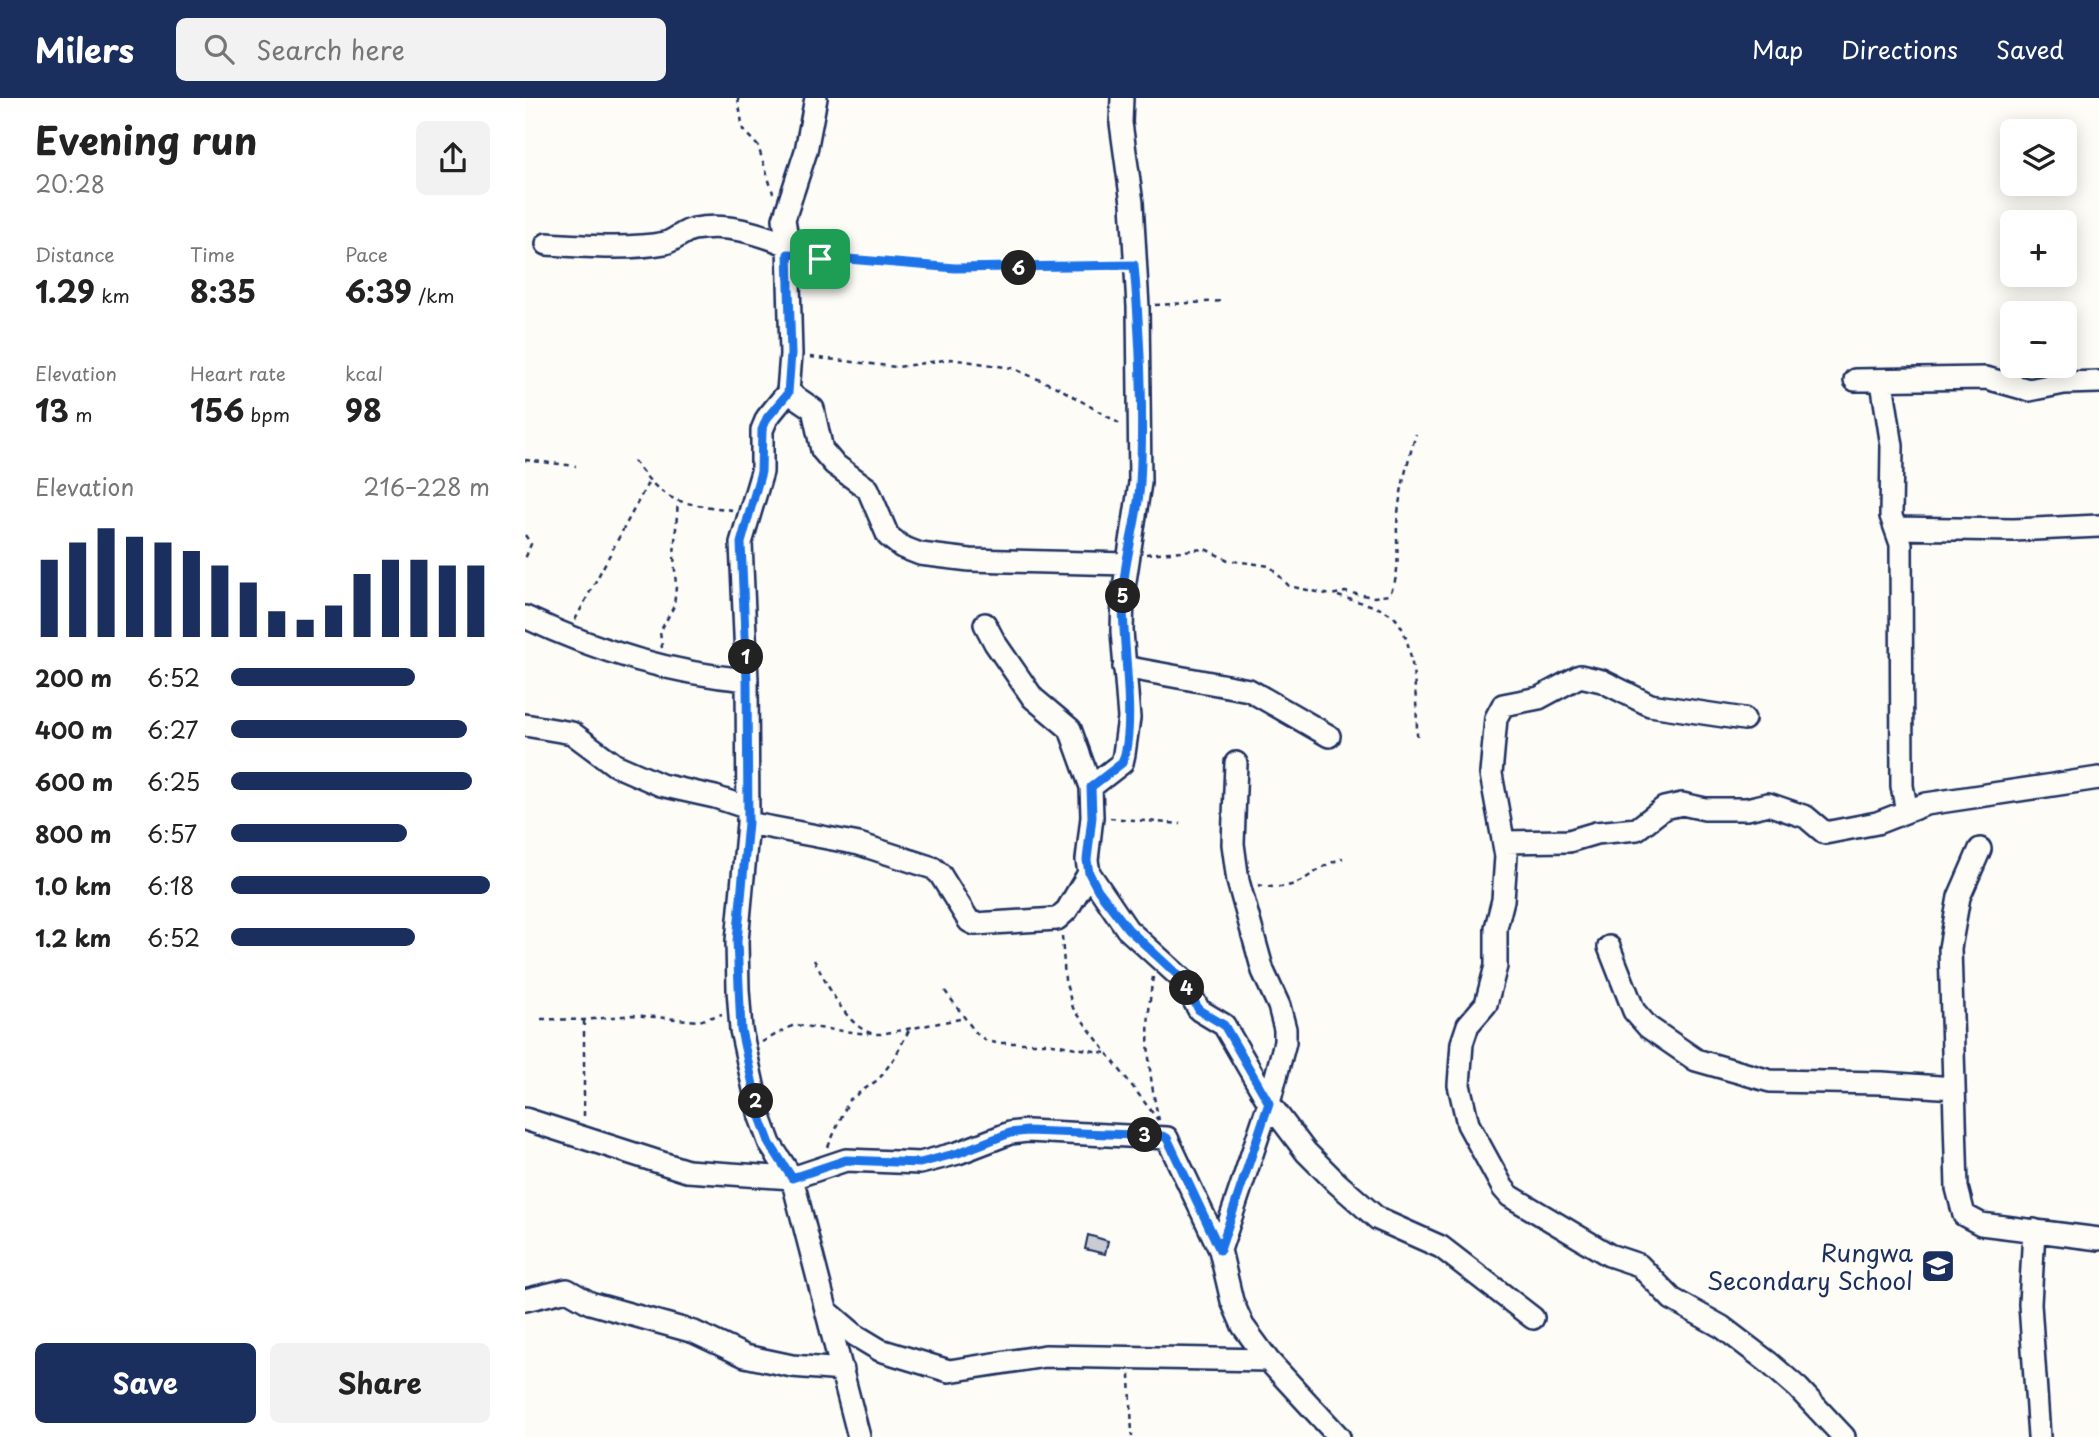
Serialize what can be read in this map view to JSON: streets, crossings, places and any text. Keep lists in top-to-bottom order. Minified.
{"places":{"school or university":["Rungwa Secondary School"]},"page":{"header":"Milers","search":"Search here","nav":["Map","Directions","Saved"],"heading":["Evening run","20:28"],"map_buttons":["+","−"],"stats":[["Distance","1.29 km"],["Time","8:35"],["Pace","6:39 /km"],["Elevation","13 m"],["Heart rate","156 bpm"],["kcal","98"]],"pins":["6","5","1","4","2","3"],"chart":["Elevation","216–228 m"],"list":[{"name":"200 m","note":"6:52"},{"name":"400 m","note":"6:27"},{"name":"600 m","note":"6:25"},{"name":"800 m","note":"6:57"},{"name":"1.0 km","note":"6:18"},{"name":"1.2 km","note":"6:52"}],"buttons":["Save","Share"]}}
